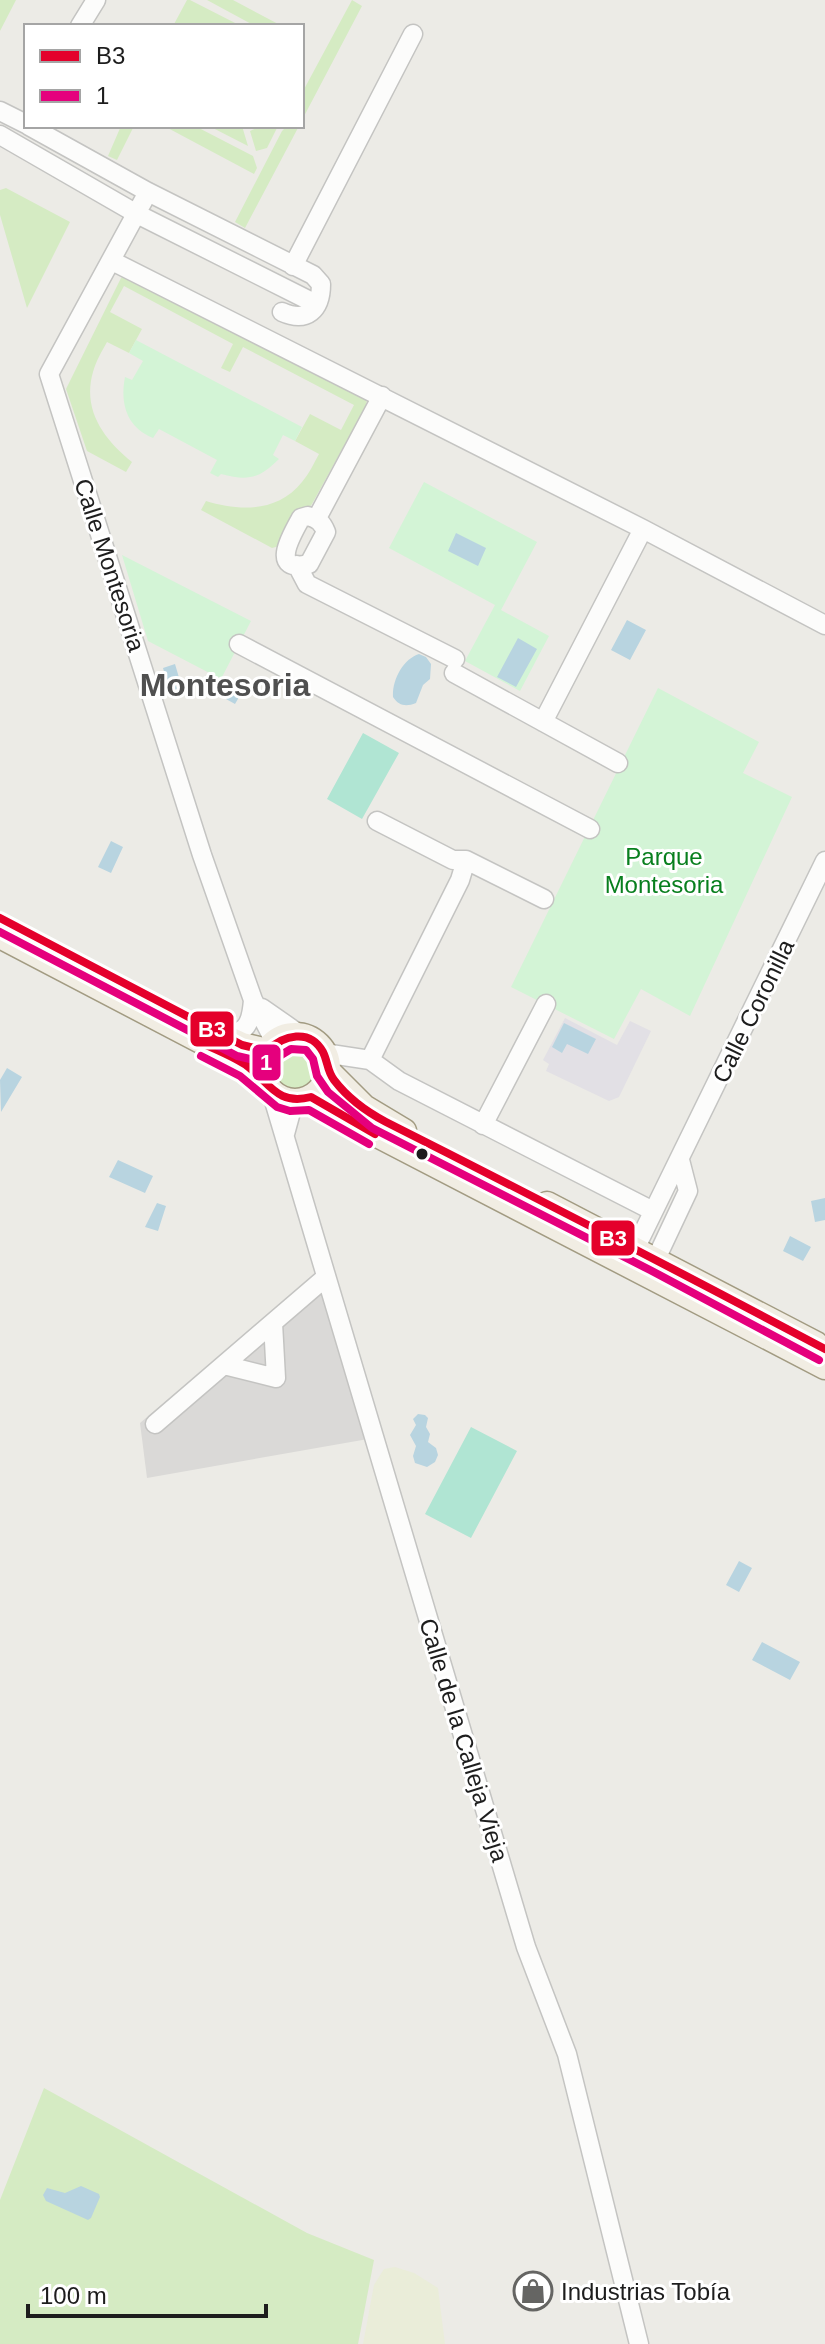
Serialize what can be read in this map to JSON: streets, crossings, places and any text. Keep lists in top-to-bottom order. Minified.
{"streets":{"street":["Calle Montesoria","Calle Coronilla","Calle de la Calleja Vieja"]},"crossings":[["Calle Montesoria","Calle de la Calleja Vieja"]],"districts":["Montesoria"],"parks":["Parque Montesoria"],"places":{"shop":["Industrias Tobía"]},"lines":["transit line B3","transit line 1"],"legend":["B3","1"],"scale_bar":"100 m"}
